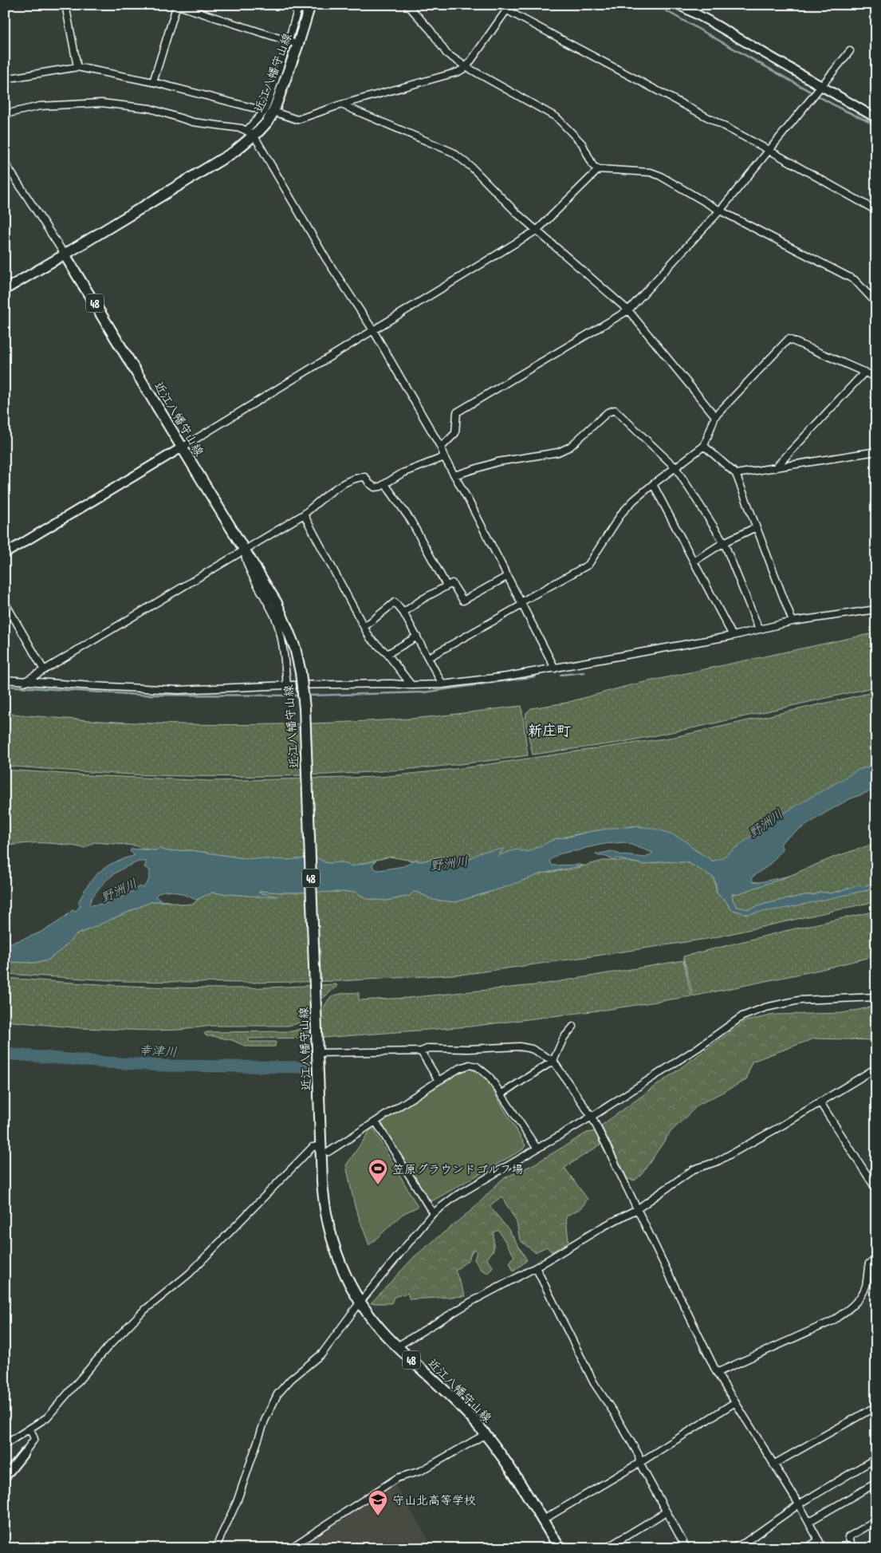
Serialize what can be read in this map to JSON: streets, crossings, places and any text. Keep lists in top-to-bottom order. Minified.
{"streets":{"main road":["近江八幡守山線","48"]},"districts":["新庄町"],"water":["野洲川","幸津川"],"places":{"sports":["笠原グラウンドゴルフ場"],"school or university":["守山北高等学校"]}}
